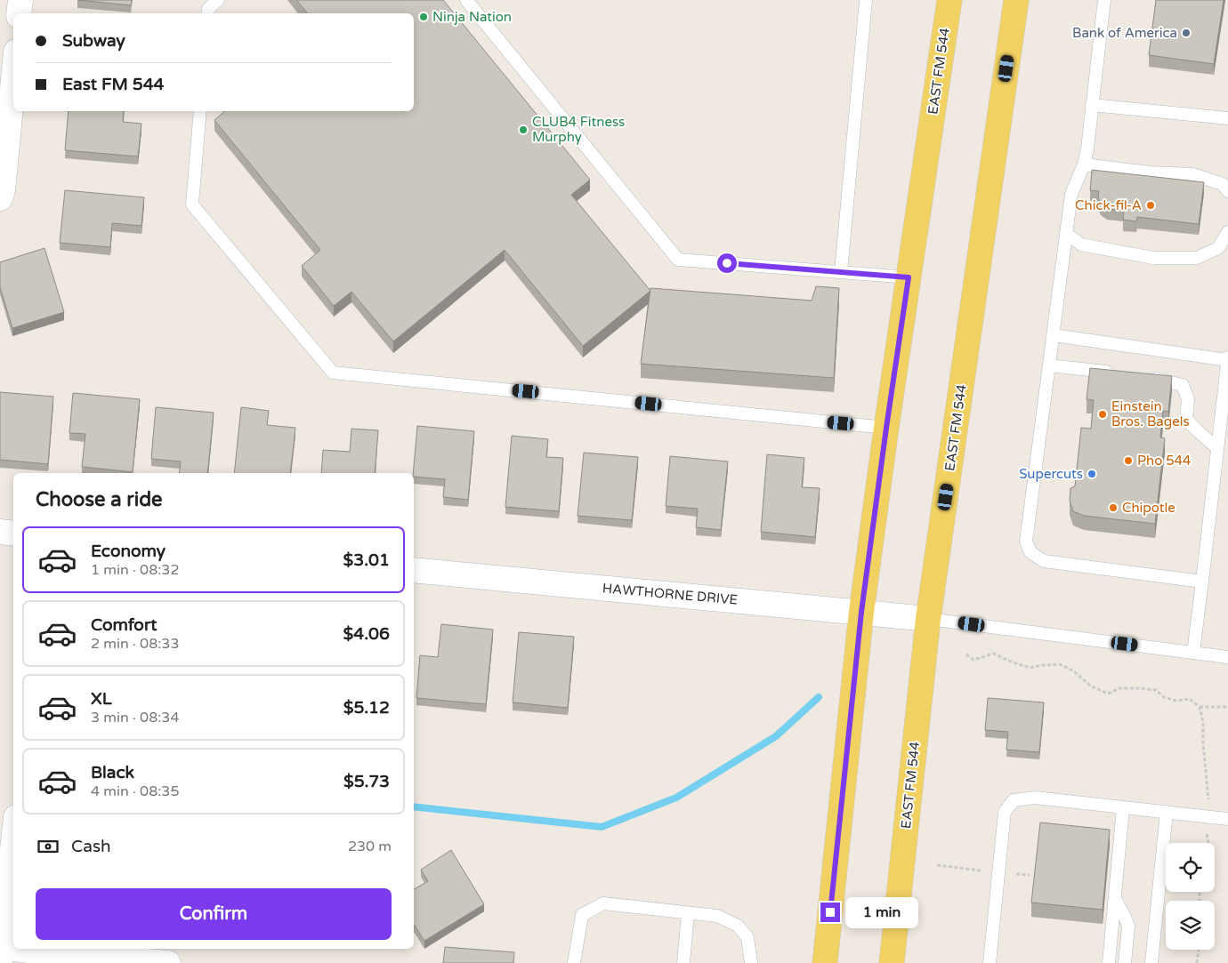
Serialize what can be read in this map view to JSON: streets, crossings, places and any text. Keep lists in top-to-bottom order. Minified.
{"streets":{"main road":["EAST FM 544"],"street":["HAWTHORNE DRIVE"]},"crossings":[["EAST FM 544","HAWTHORNE DRIVE"]],"places":["Ninja Nation","Bank of America","CLUB4 Fitness Murphy","Chick-fil-A","Einstein Bros. Bagels","Pho 544","Supercuts","Chipotle"],"page":{"banner":["Subway","East FM 544"],"heading":"Choose a ride","list":[{"name":"Economy","note":"1 min · 08:32","value":"$3.01"},{"name":"Comfort","note":"2 min · 08:33","value":"$4.06"},{"name":"XL","note":"3 min · 08:34","value":"$5.12"},{"name":"Black","note":"4 min · 08:35","value":"$5.73"}],"pay":["Cash","230 m"],"buttons":"Confirm","bubble":"1 min"}}
